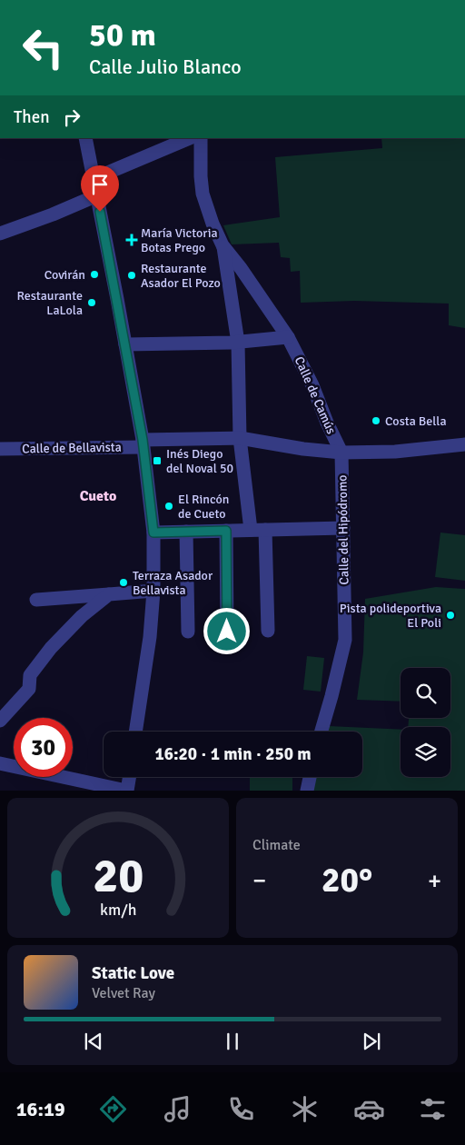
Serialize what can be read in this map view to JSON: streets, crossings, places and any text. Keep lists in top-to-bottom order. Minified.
{"streets":{"street":["Calle de Camús","Calle de Bellavista","Calle del Hipódromo"]},"crossings":[["Calle de Camús","Calle de Bellavista"],["Calle de Camús","Calle del Hipódromo"]],"districts":["Cueto"],"places":{"health":["María Victoria Botas Prego"],"other":["Covirán","Restaurante Asador El Pozo","Restaurante LaLola","Costa Bella","El Rincón de Cueto","Terraza Asador Bellavista","Pista polideportiva El Poli"],"transit":["Inés Diego del Noval 50"]},"page":{"turn":["50 m","Calle Julio Blanco"],"then":"Then","limit":"30","trip":"16:20 · 1 min · 250 m","tile":"Climate","heat":["−","20°","+"],"song":["Static Love","Velvet Ray"],"tabs":"16:19","gauge":["20","km/h"]}}
